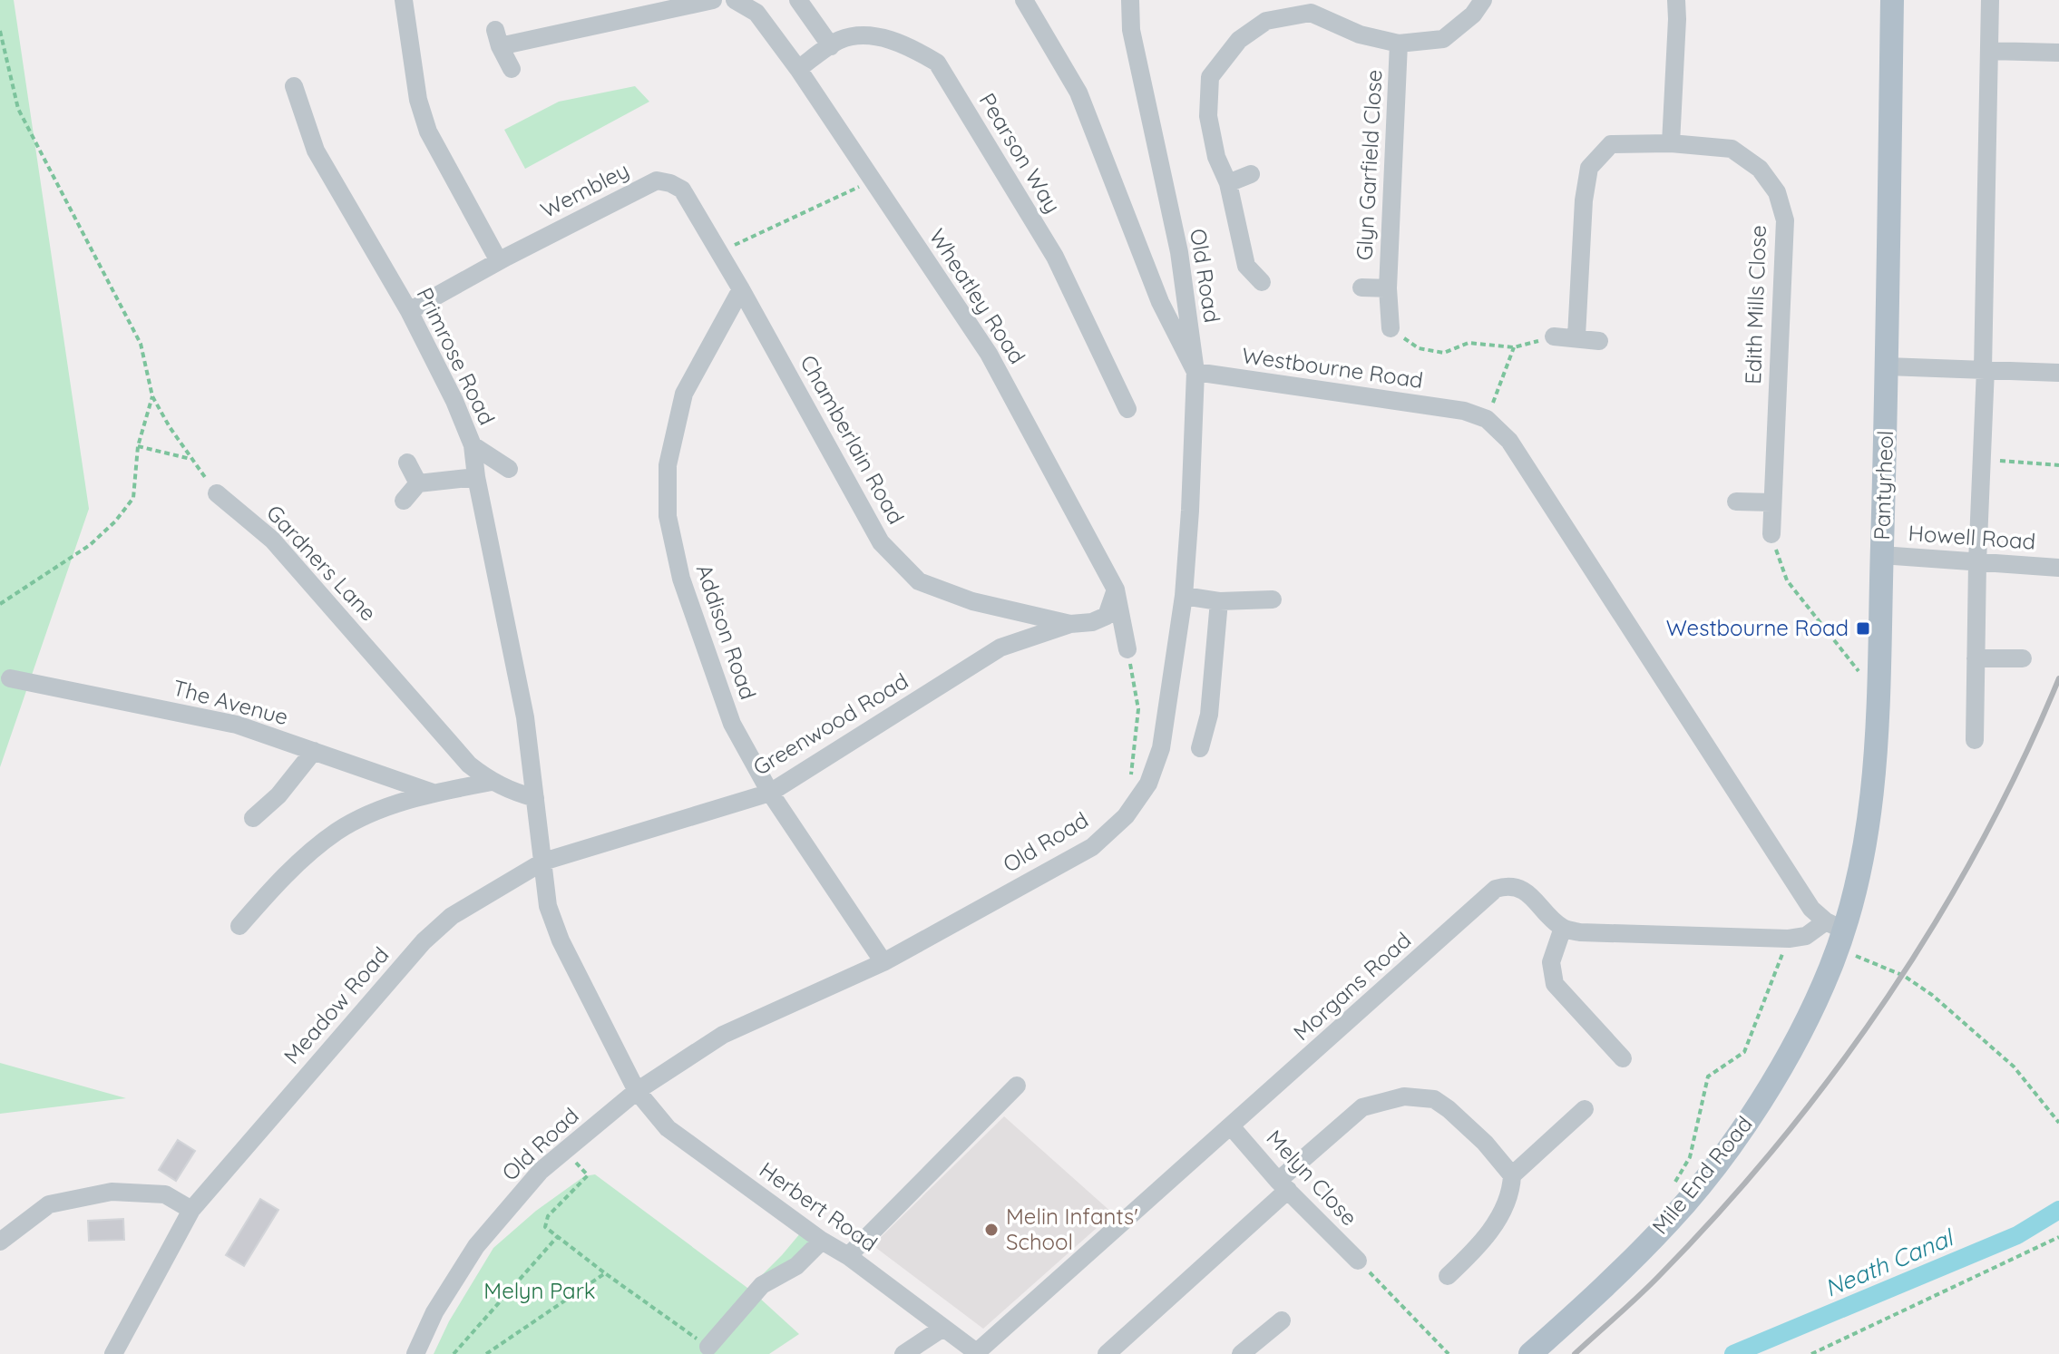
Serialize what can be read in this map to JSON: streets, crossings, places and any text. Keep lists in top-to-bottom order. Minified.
{"streets":{"main road":["Pantyrheol","Mile End Road"],"street":["Pearson Way","Glyn Garfield Close","Wembley","Old Road","Wheatley Road","Edith Mills Close","Primrose Road","Westbourne Road","Chamberlain Road","Howell Road","Gardners Lane","Addison Road","The Avenue","Greenwood Road","Morgans Road","Meadow Road","Melyn Close","Herbert Road"]},"crossings":[["Pearson Way","Wheatley Road"],["Wembley","Primrose Road"],["Wembley","Chamberlain Road"],["Wembley","Addison Road"],["Old Road","Westbourne Road"],["Old Road","Addison Road"],["Old Road","Herbert Road"],["Wheatley Road","Greenwood Road"],["Primrose Road","Gardners Lane"],["Westbourne Road","Pantyrheol"],["Westbourne Road","Mile End Road"],["Chamberlain Road","Addison Road"],["Chamberlain Road","Greenwood Road"],["Pantyrheol","Howell Road"],["Pantyrheol","Mile End Road"],["Addison Road","Greenwood Road"],["Greenwood Road","Meadow Road"],["Morgans Road","Melyn Close"],["Morgans Road","Herbert Road"]],"water":["Neath Canal"],"parks":["Melyn Park"],"places":{"transit":["Westbourne Road"],"other":["Melin Infants' School"]}}
